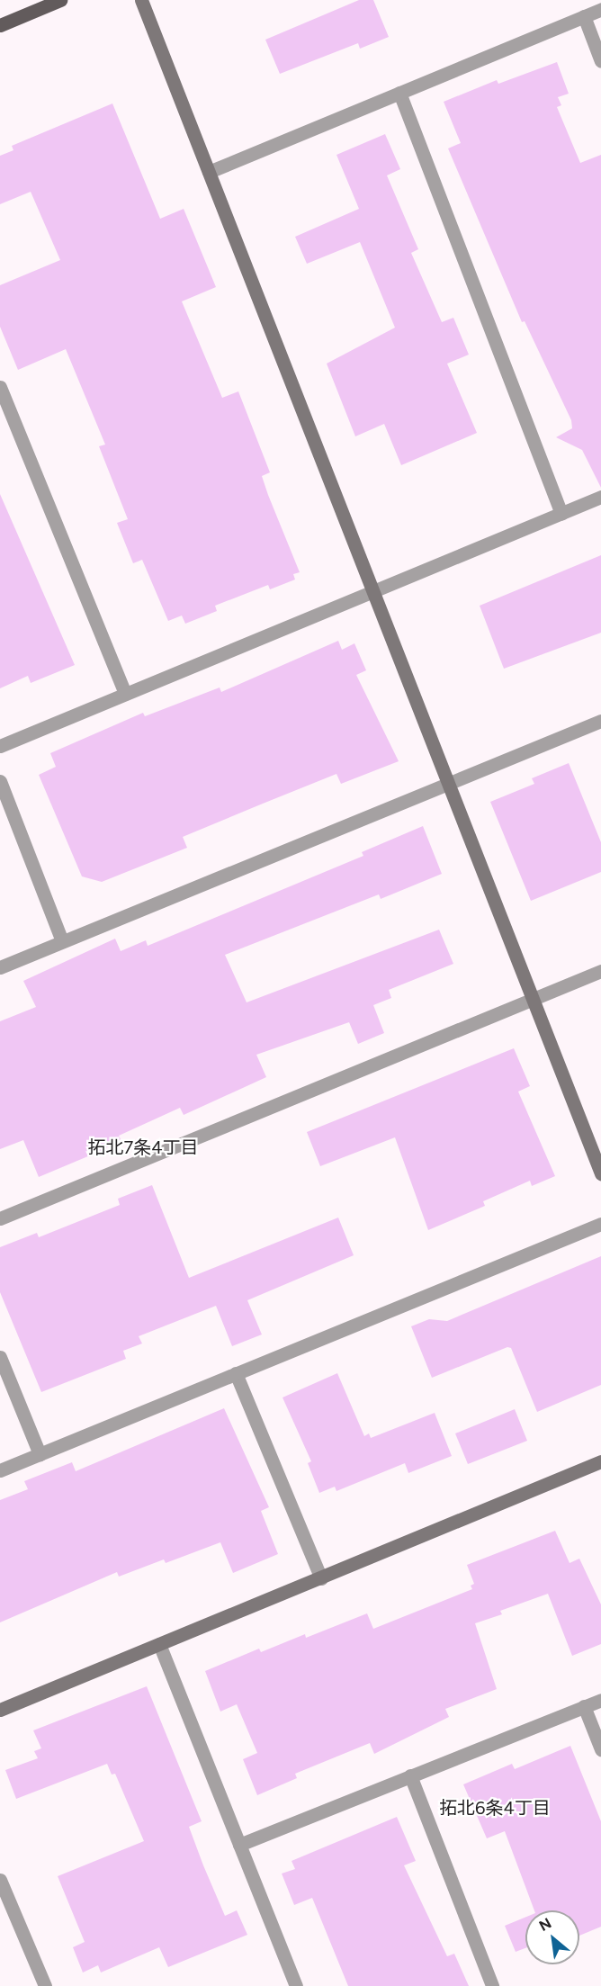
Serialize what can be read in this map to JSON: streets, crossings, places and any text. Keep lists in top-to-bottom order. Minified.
{"districts":["拓北7条4丁目","拓北6条4丁目"],"north":"top left"}
